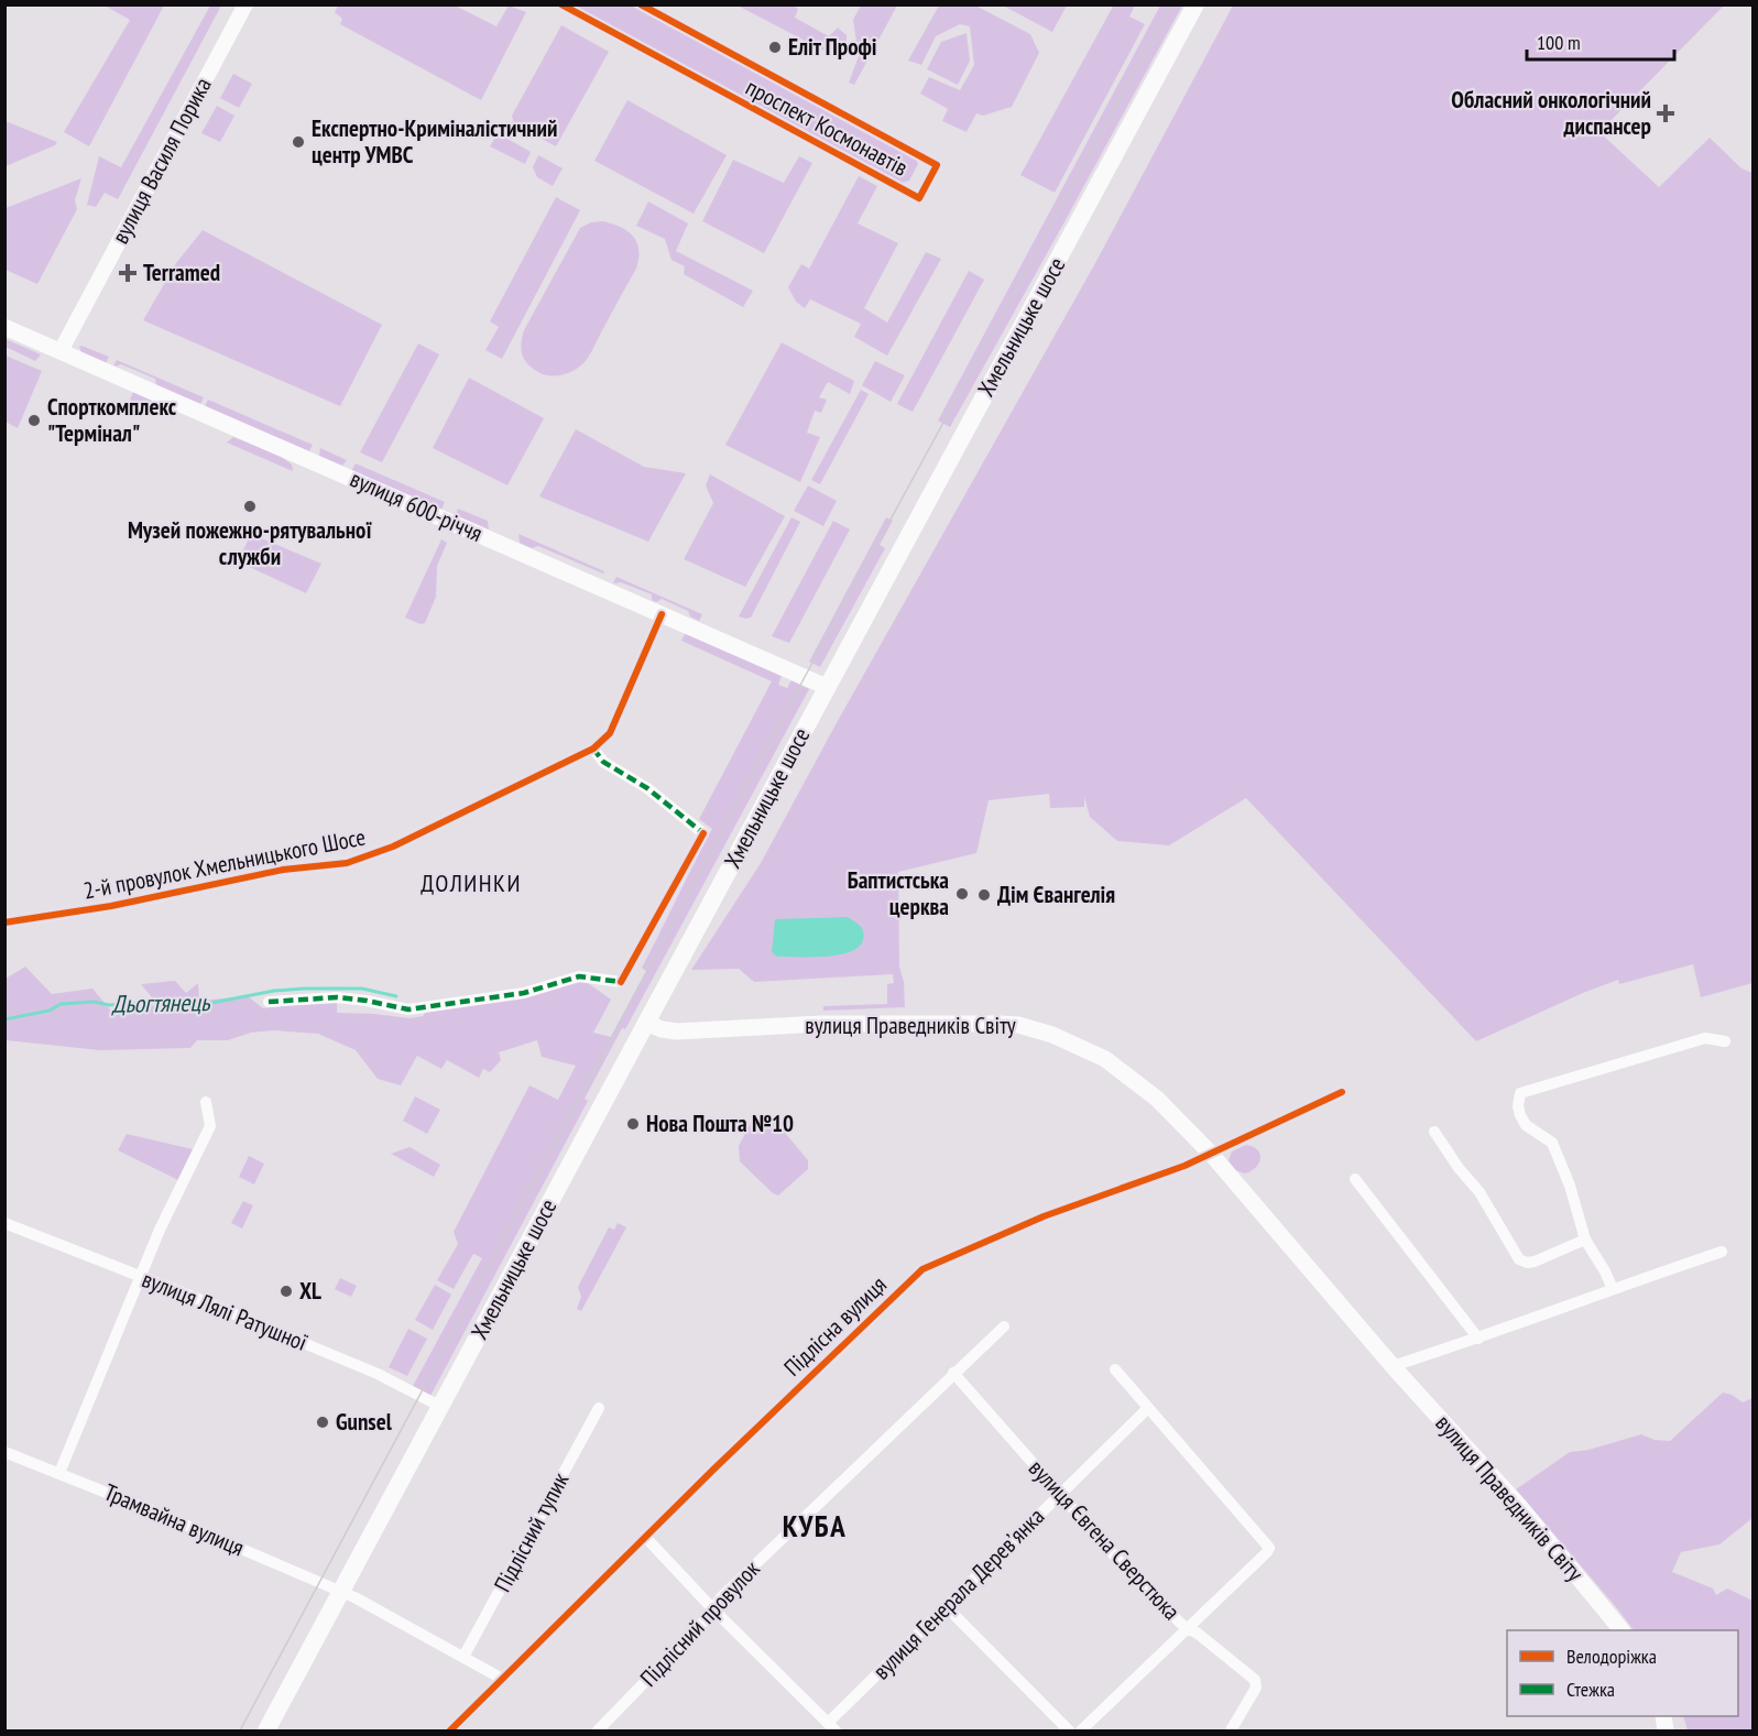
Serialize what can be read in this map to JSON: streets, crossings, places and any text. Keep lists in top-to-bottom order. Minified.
{"streets":{"main road":["Хмельницьке шосе","вулиця 600-річчя","вулиця Праведників Світу"],"street":["проспект Космонавтів","вулиця Василя Порика","2-й провулок Хмельницького Шосе","вулиця Лялі Ратушної","Підлісна вулиця","Трамвайна вулиця","Підлісний тупик","вулиця Євгена Сверстюка","вулиця Генерала Деревʼянка","Підлісний провулок"]},"crossings":[["вулиця Василя Порика","вулиця 600-річчя"],["Хмельницьке шосе","вулиця 600-річчя"],["Хмельницьке шосе","вулиця Праведників Світу"],["Хмельницьке шосе","вулиця Лялі Ратушної"],["Хмельницьке шосе","Трамвайна вулиця"],["вулиця 600-річчя","2-й провулок Хмельницького Шосе"],["вулиця Праведників Світу","Підлісна вулиця"],["вулиця Євгена Сверстюка","вулиця Генерала Деревʼянка"],["вулиця Євгена Сверстюка","Підлісний провулок"]],"districts":["ДОЛИНКИ","КУБА"],"water":["Дьогтянець"],"places":{"other":["Еліт Профі","Експертно-Криміналістичний центр УМВС","Спорткомплекс \"Термінал\"","Музей пожежно-рятувальної служби","Баптистська церква","Дім Євангелія","Нова Пошта №10","XL","Gunsel"],"health":["Обласний онкологічний диспансер","Terramed"]},"legend":["Велодоріжка","Стежка"],"scale_bar":"100 m"}
